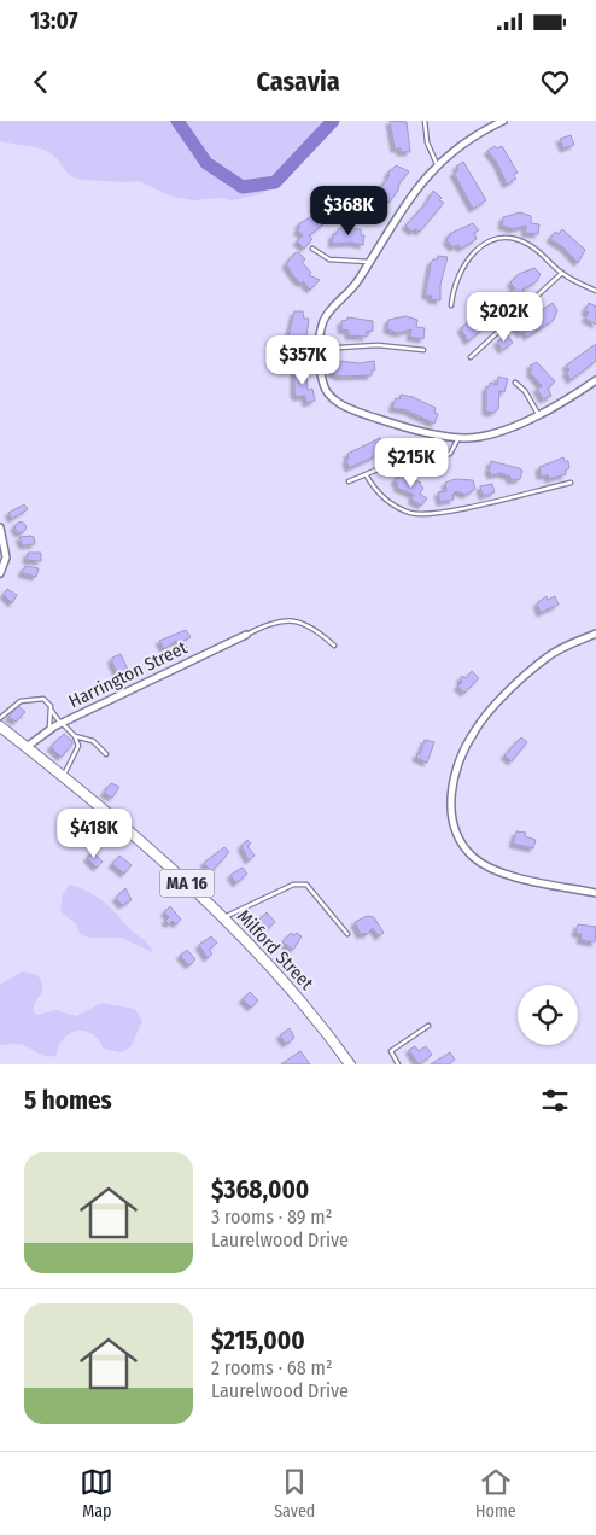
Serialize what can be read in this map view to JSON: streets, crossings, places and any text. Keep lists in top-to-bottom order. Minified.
{"streets":{"main road":["MA 16","Milford Street"],"street":["Harrington Street"]},"crossings":[["Harrington Street","Milford Street"]],"page":{"status":"13:07","header":"Casavia","price":["$368K","$202K","$357K","$215K","$418K"],"heading":"5 homes","list":[{"name":"$368,000","note":"3 rooms · 89 m² · Laurelwood Drive"},{"name":"$215,000","note":"2 rooms · 68 m² · Laurelwood Drive"}],"tabs":["Map","Saved","Home"]}}
